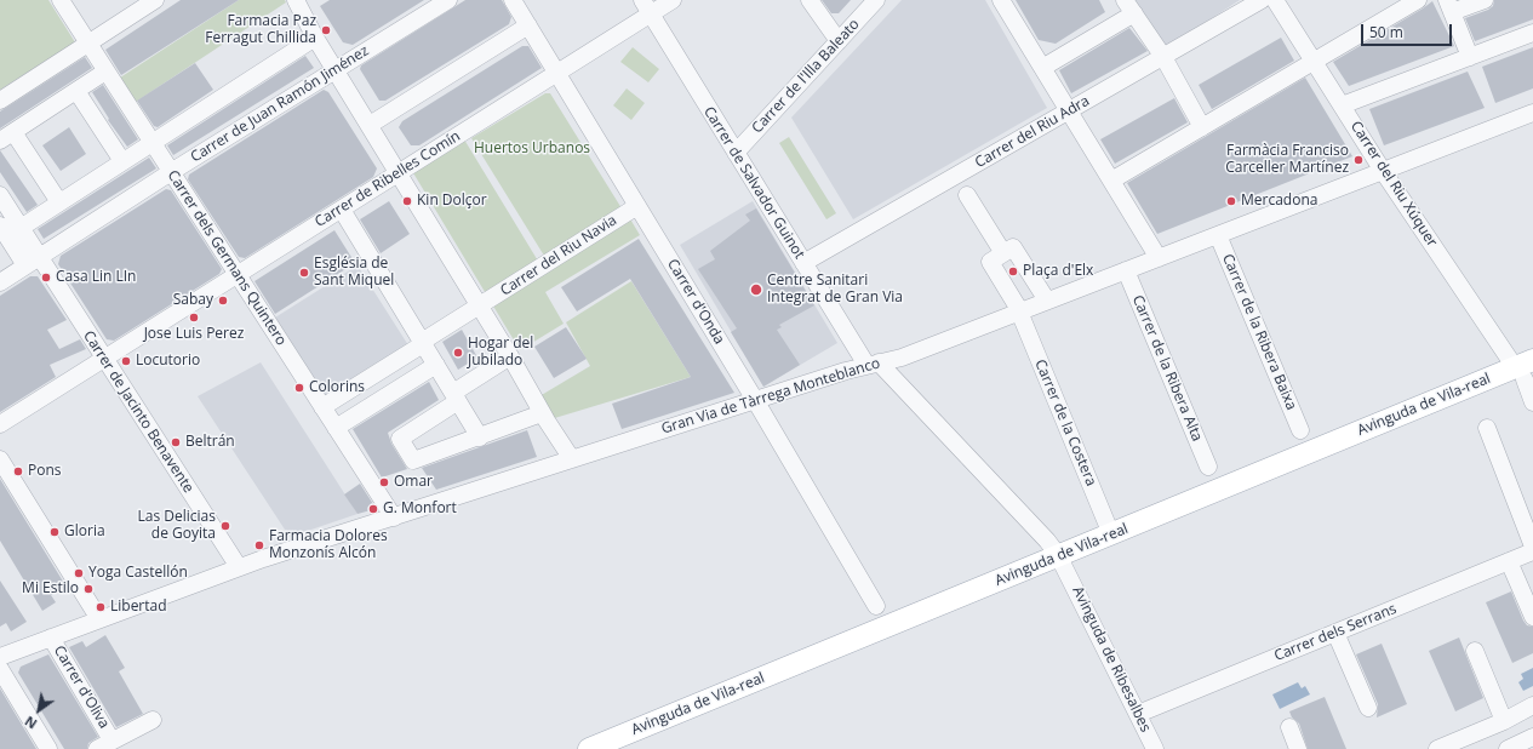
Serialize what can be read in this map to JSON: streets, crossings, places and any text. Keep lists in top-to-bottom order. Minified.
{"streets":{"main road":["Avinguda de Vila-real"],"street":["Carrer de l'Illa Baleato","Carrer de Juan Ramón Jiménez","Carrer del Riu Adra","Carrer de Ribelles Comín","Carrer de Salvador Guinot","Carrer del Riu Xúquer","Carrer del Riu Navia","Carrer dels Germans Quintero","Carrer d'Onda","Carrer de la Ribera Baixa","Carrer de la Ribera Alta","Gran Via de Tàrrega Monteblanco","Carrer de Jacinto Benavente","Carrer de la Costera","Carrer dels Serrans","Avinguda de Ribesalbes","Carrer d'Oliva"]},"crossings":[["Carrer de l'Illa Baleato","Carrer de Salvador Guinot"],["Carrer de Juan Ramón Jiménez","Carrer dels Germans Quintero"],["Carrer de Juan Ramón Jiménez","Carrer de Jacinto Benavente"],["Carrer del Riu Adra","Carrer de Salvador Guinot"],["Carrer de Ribelles Comín","Carrer de Salvador Guinot"],["Carrer de Ribelles Comín","Carrer dels Germans Quintero"],["Carrer de Ribelles Comín","Carrer d'Onda"],["Carrer de Ribelles Comín","Carrer de Jacinto Benavente"],["Carrer de Salvador Guinot","Gran Via de Tàrrega Monteblanco"],["Carrer de Salvador Guinot","Avinguda de Vila-real"],["Carrer de Salvador Guinot","Avinguda de Ribesalbes"],["Carrer del Riu Xúquer","Gran Via de Tàrrega Monteblanco"],["Carrer del Riu Xúquer","Avinguda de Vila-real"],["Carrer del Riu Navia","Carrer dels Germans Quintero"],["Carrer del Riu Navia","Carrer d'Onda"],["Carrer dels Germans Quintero","Gran Via de Tàrrega Monteblanco"],["Carrer d'Onda","Gran Via de Tàrrega Monteblanco"],["Carrer de la Ribera Baixa","Gran Via de Tàrrega Monteblanco"],["Carrer de la Ribera Alta","Gran Via de Tàrrega Monteblanco"],["Gran Via de Tàrrega Monteblanco","Carrer de Jacinto Benavente"],["Gran Via de Tàrrega Monteblanco","Carrer de la Costera"],["Gran Via de Tàrrega Monteblanco","Carrer d'Oliva"],["Avinguda de Vila-real","Carrer de la Costera"],["Avinguda de Vila-real","Avinguda de Ribesalbes"],["Carrer dels Serrans","Avinguda de Ribesalbes"]],"parks":["Huertos Urbanos"],"places":["Farmacia Paz Ferragut Chillida","Farmàcia Franciso Carceller Martínez","Kin Dolçor","Mercadona","Plaça d'Elx","Església de Sant Miquel","Casa Lin LIn","Centre Sanitari Integrat de Gran Via","Sabay","Jose Luis Perez","Hogar del Jubilado","Locutorio","Colorins","Beltrán","Pons","Omar","G. Monfort","Las Delicias de Goyita","Gloria","Farmacia Dolores Monzonís Alcón","Yoga Castellón","Mi Estilo","Libertad"],"scale_bar":"50 m","north":"bottom left"}
